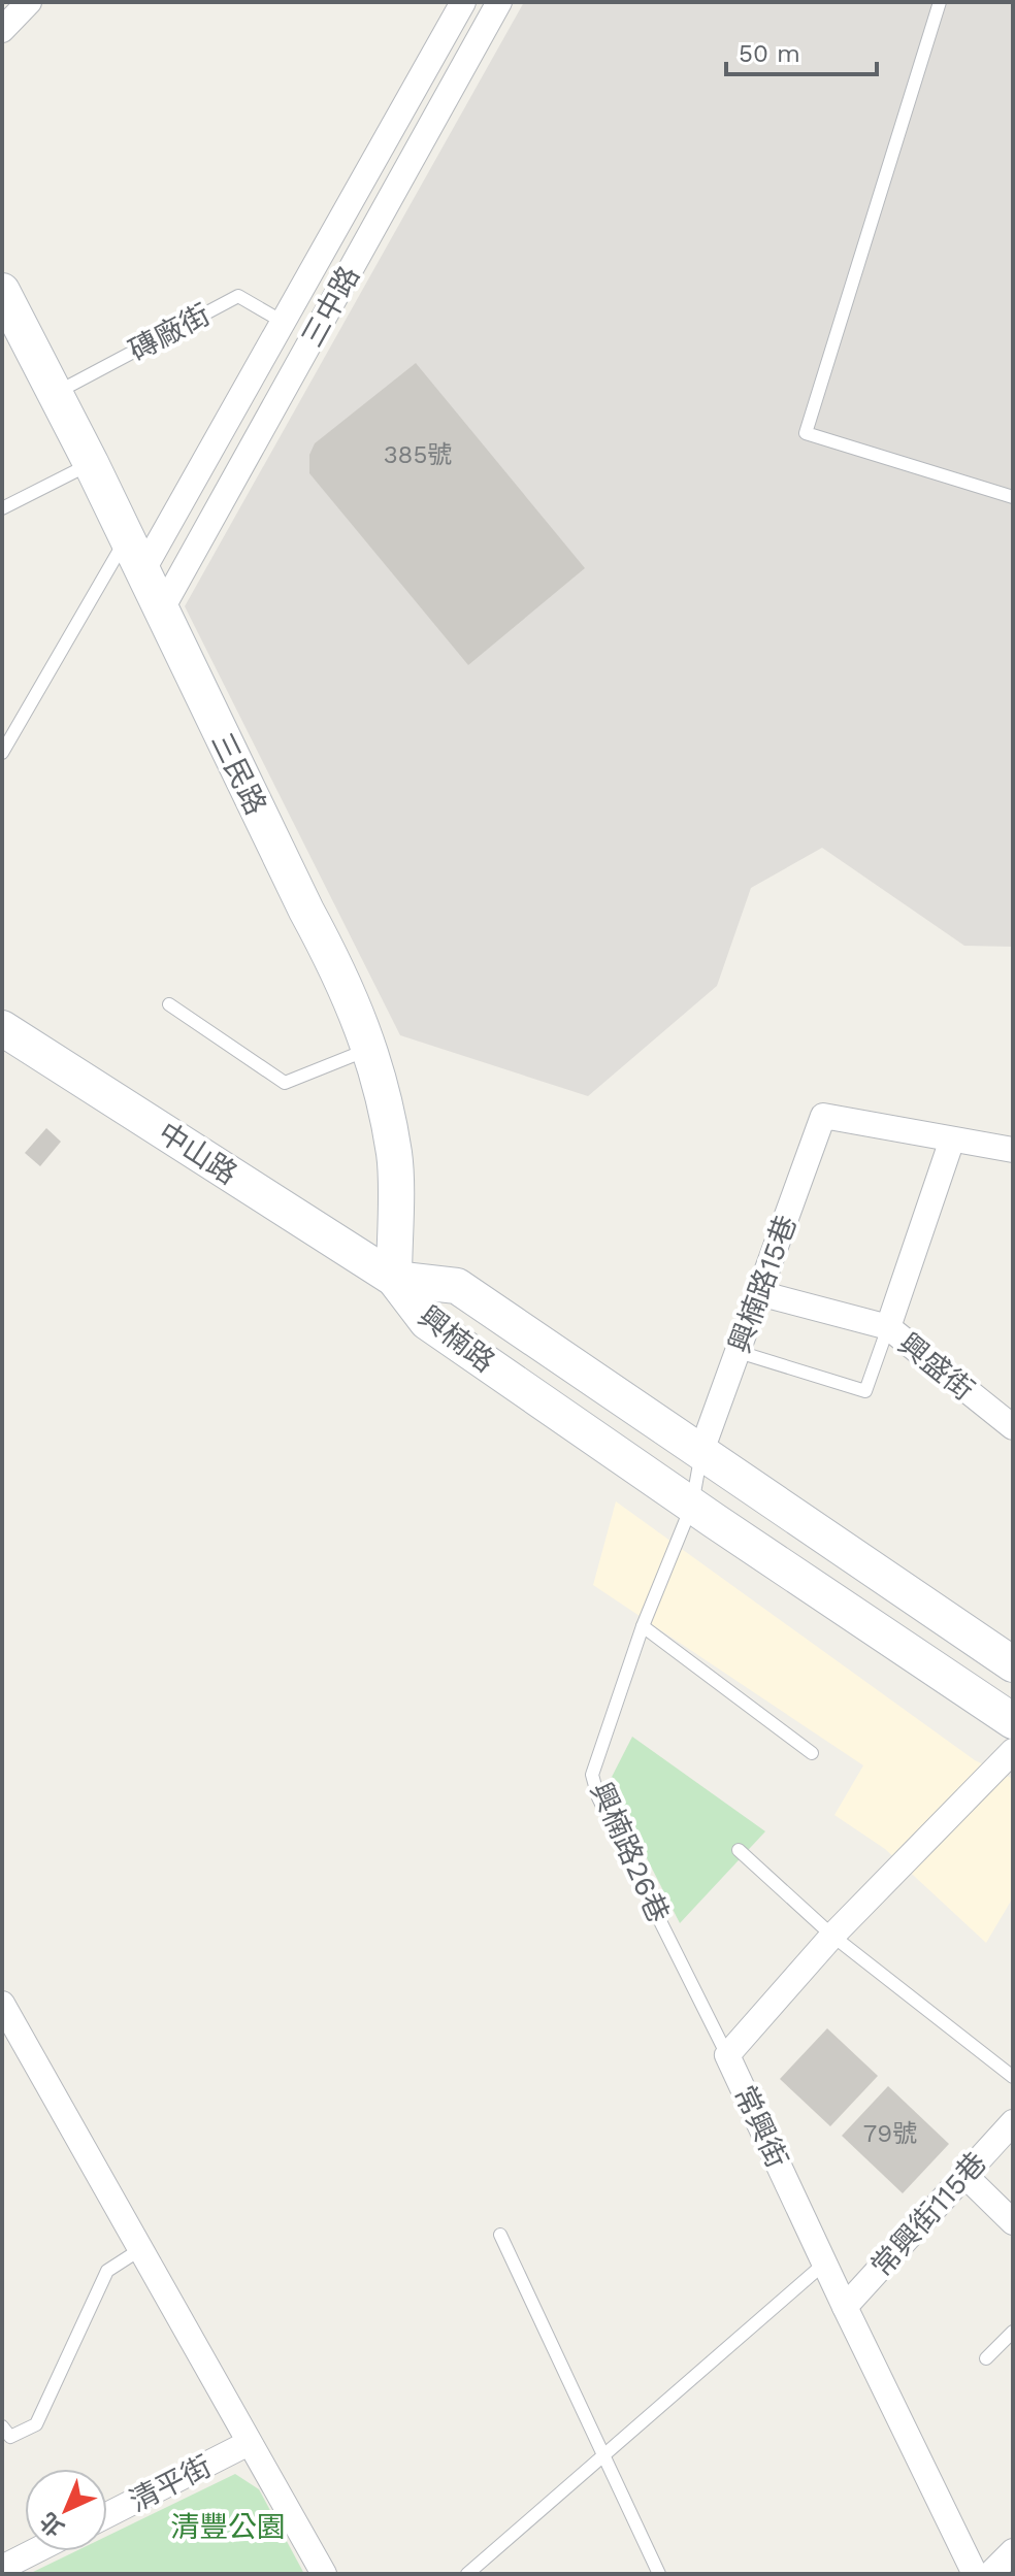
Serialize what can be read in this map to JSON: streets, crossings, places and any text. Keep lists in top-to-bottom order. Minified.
{"streets":{"street":["三中路","三民路","中山路","興楠路15巷","興楠路","興盛街","常興街","常興街115巷","清平街"],"lane":["磚廠街","興楠路26巷"]},"crossings":[["三中路","三民路"],["磚廠街","三民路"],["三民路","中山路"],["三民路","興楠路"],["中山路","興楠路"],["興楠路15巷","興楠路"],["興楠路15巷","興盛街"],["興楠路15巷","興楠路26巷"],["興楠路","興楠路26巷"],["興楠路26巷","常興街"],["常興街","常興街115巷"]],"parks":["清豐公園"],"house_numbers":["385號","79號"],"scale_bar":"50 m","north":"bottom left"}
